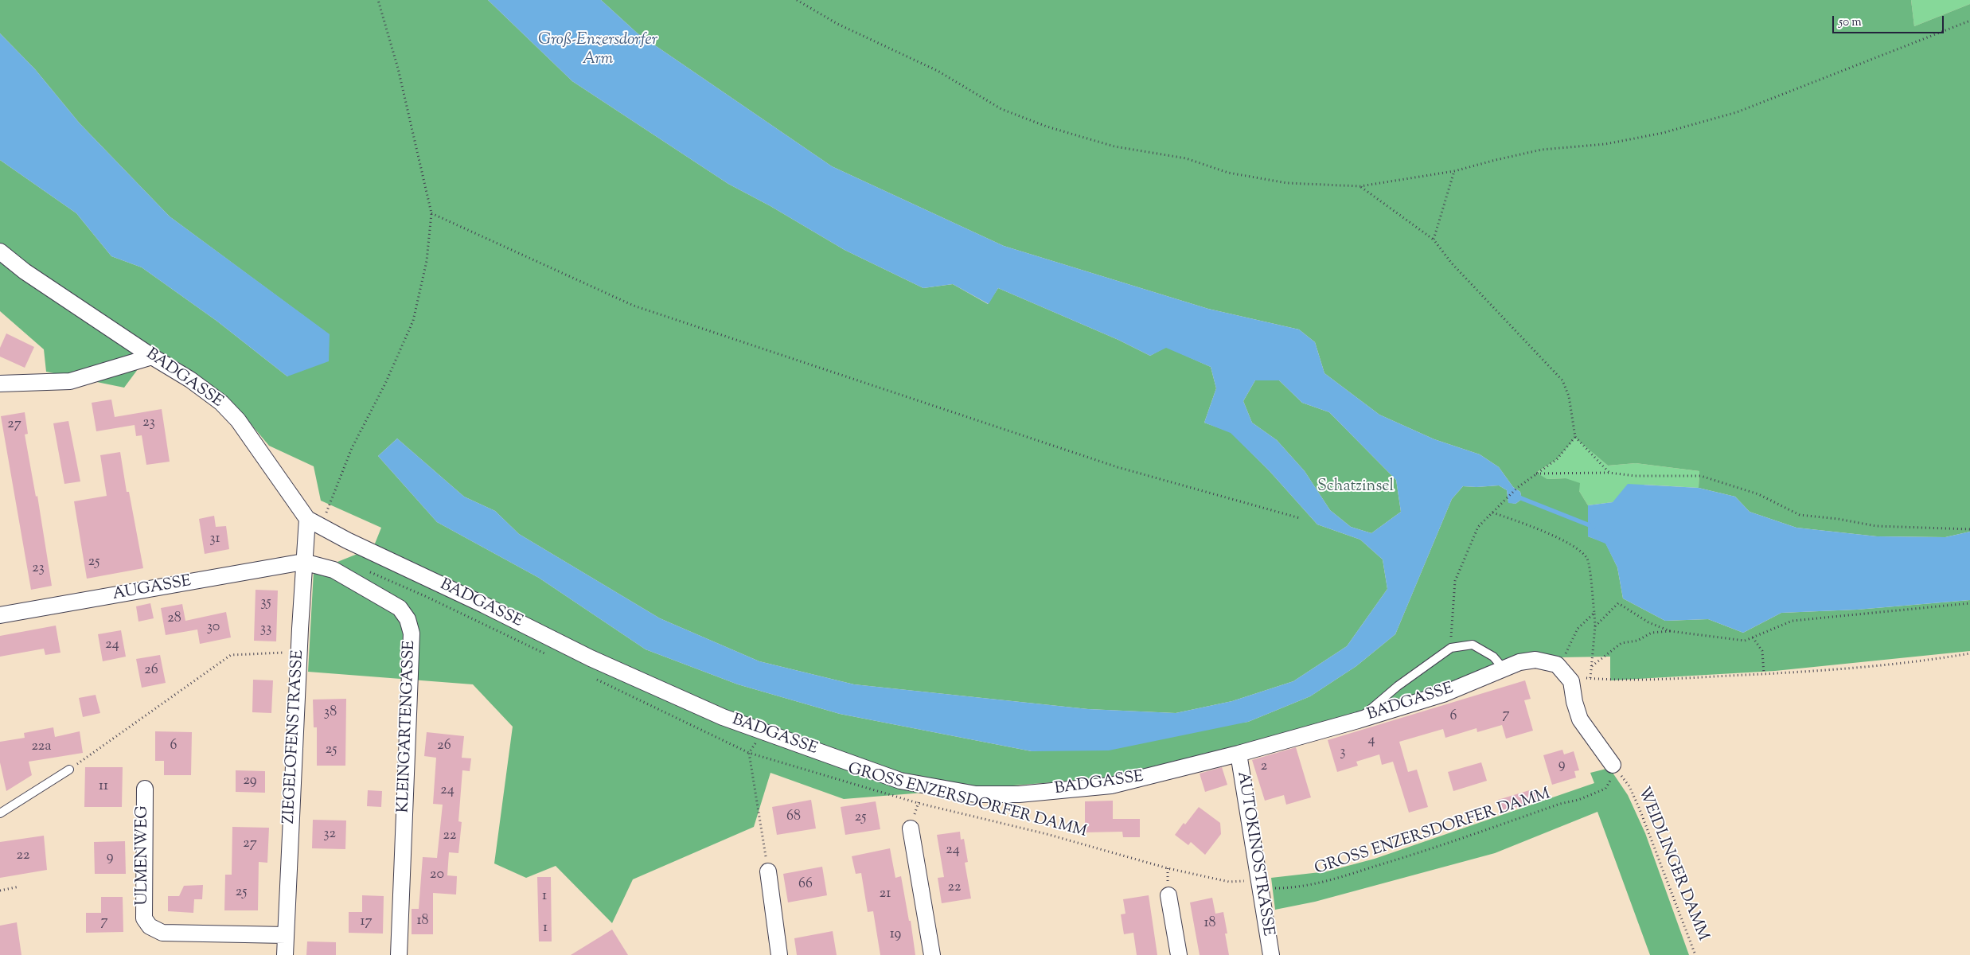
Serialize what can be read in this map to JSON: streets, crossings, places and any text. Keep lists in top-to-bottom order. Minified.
{"streets":{"street":["BADGASSE","AUGASSE","KLEINGARTENGASSE","ZIEGELOFENSTRASSE","AUTOKINOSTRASSE","ULMENWEG"],"path":["GROSS ENZERSDORFER DAMM","WEIDLINGER DAMM"]},"crossings":[["BADGASSE","ZIEGELOFENSTRASSE"],["BADGASSE","AUTOKINOSTRASSE"],["AUGASSE","KLEINGARTENGASSE"],["AUGASSE","ZIEGELOFENSTRASSE"],["KLEINGARTENGASSE","ZIEGELOFENSTRASSE"],["ZIEGELOFENSTRASSE","ULMENWEG"],["GROSS ENZERSDORFER DAMM","AUTOKINOSTRASSE"],["GROSS ENZERSDORFER DAMM","WEIDLINGER DAMM"]],"water":["Groß-Enzersdorfer Arm"],"parks":["Schatzinsel"],"house_numbers":["23","27","31","25","23","35","28","30","33","24","26","38","7","6","4","6","26","22a","25","3","9","2","29","11","24","68","25","32","22","27","24","22","9","20","66","22","25","21","1","18","7","17","18","1","19"],"scale_bar":"50 m"}
